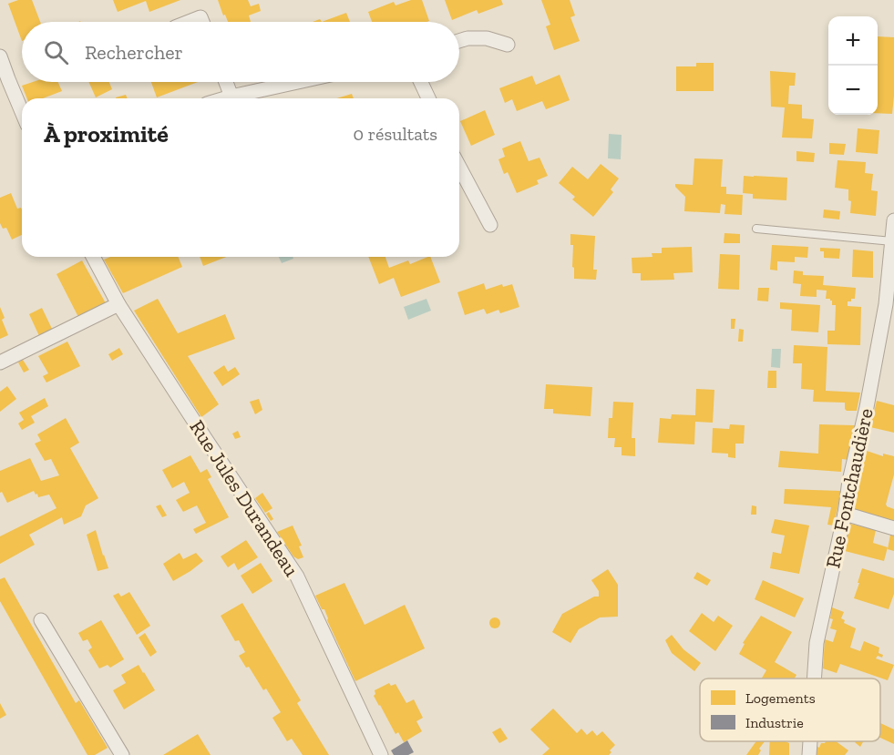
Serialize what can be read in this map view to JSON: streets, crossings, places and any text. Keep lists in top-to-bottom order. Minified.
{"streets":{"street":["Rue Fontchaudière","Rue Jules Durandeau"]},"legend":["Logements","Industrie"],"page":{"map_buttons":["+","−"],"search":"Rechercher","heading":["À proximité","0 résultats"]}}
